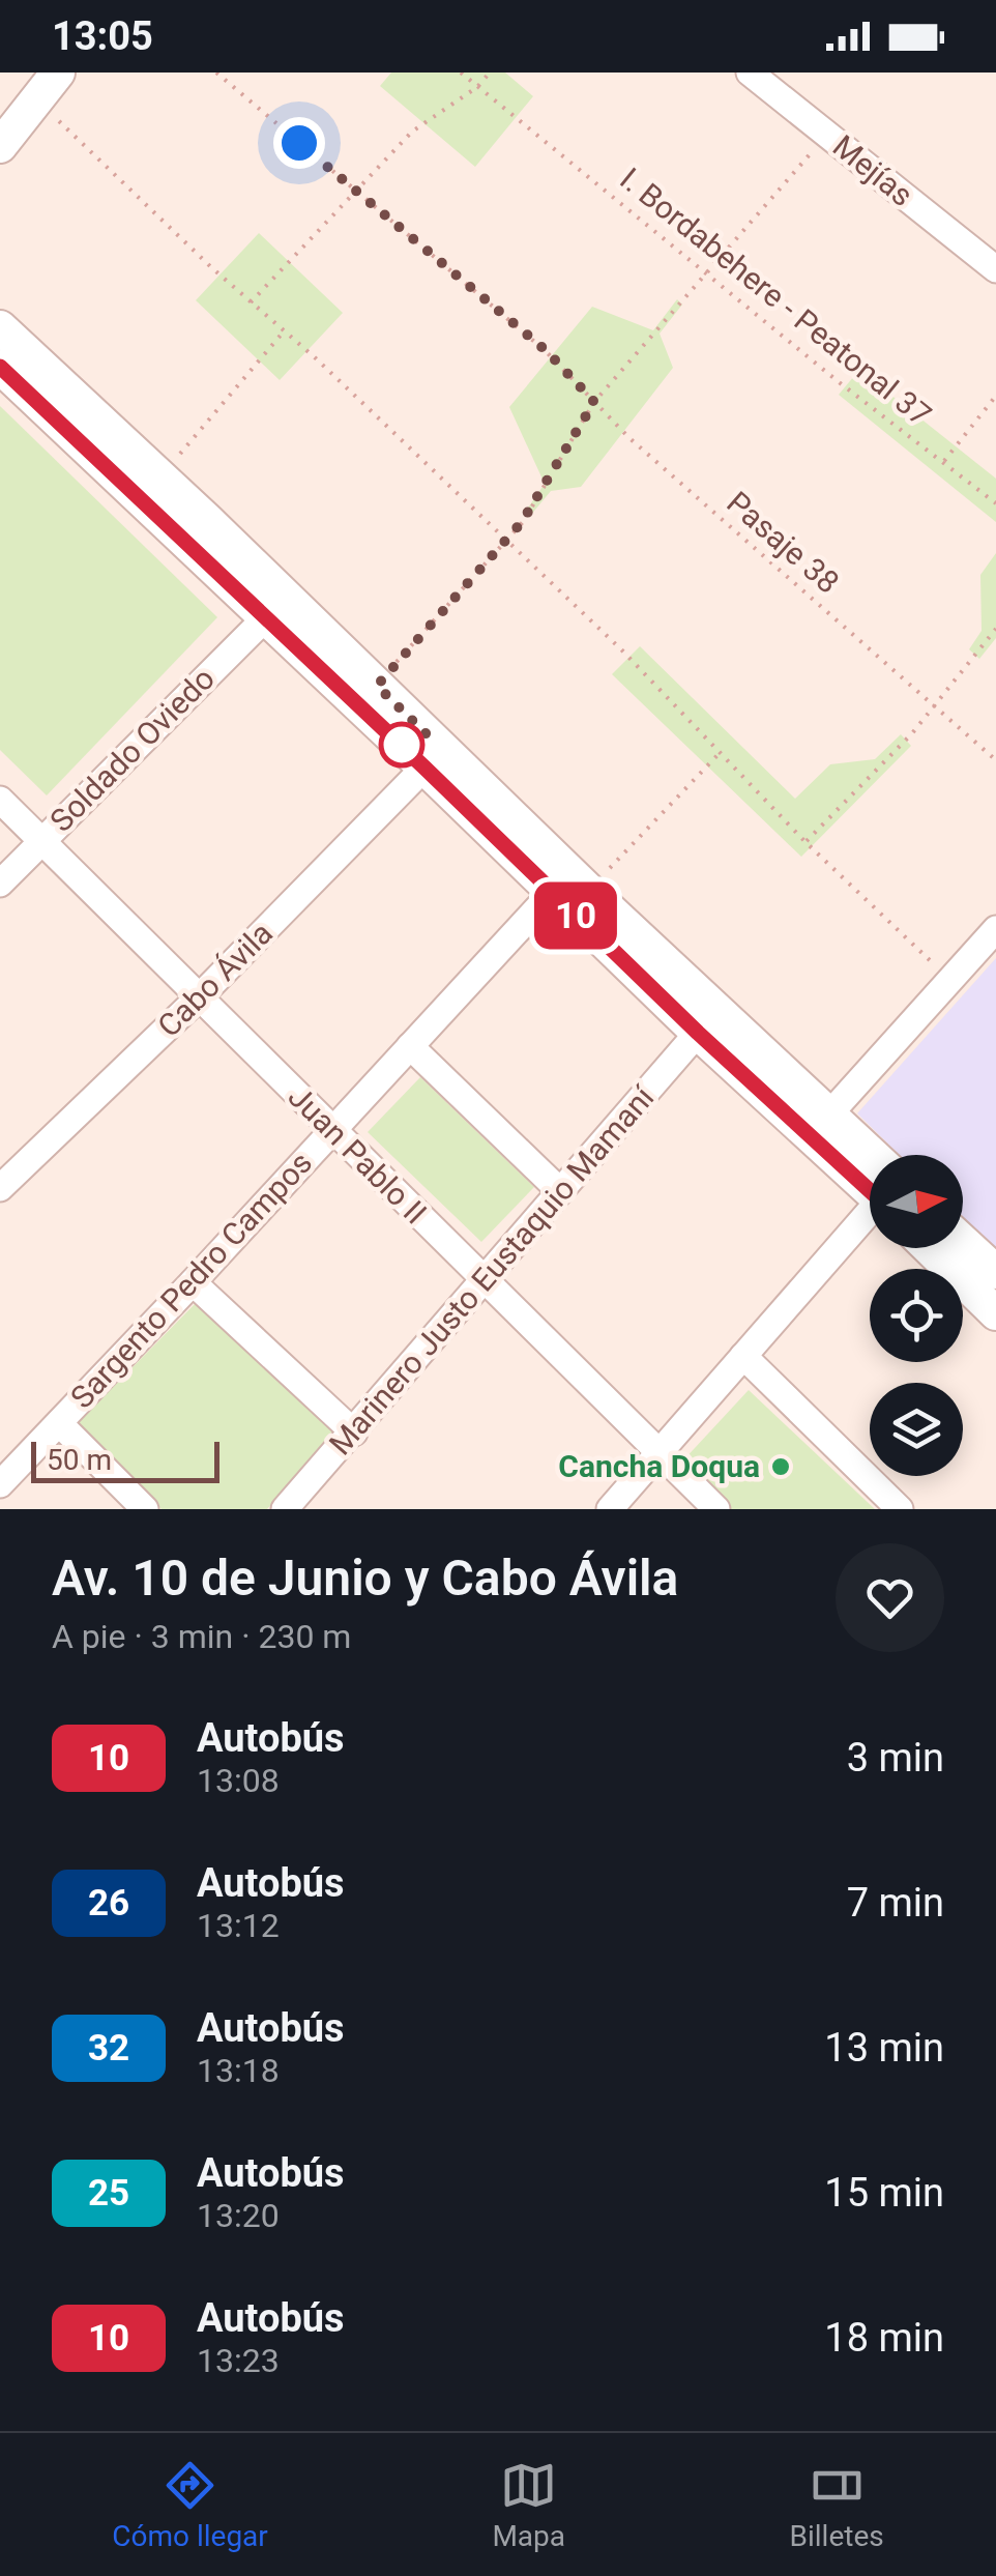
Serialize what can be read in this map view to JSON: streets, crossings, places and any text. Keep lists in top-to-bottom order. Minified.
{"streets":{"street":["Mejías","Soldado Oviedo","Cabo Ávila","Juan Pablo II","Marinero Justo Eustaquio Mamaní","Sargento Pedro Campos"],"path":["I. Bordabehere - Peatonal 37","Pasaje 38"]},"crossings":[["Soldado Oviedo","Juan Pablo II"],["Cabo Ávila","Juan Pablo II"],["Juan Pablo II","Marinero Justo Eustaquio Mamaní"],["Juan Pablo II","Sargento Pedro Campos"]],"places":["Cancha Doqua"],"lines":["bus line 10"],"scale_bar":"50 m","north":"right","page":{"status":"13:05","on_map":"10","scale":"50 m","heading":["Av. 10 de Junio y Cabo Ávila","A pie · 3 min · 230 m"],"list":[{"mark":"10","name":"Autobús","note":"13:08","value":"3 min"},{"mark":"26","name":"Autobús","note":"13:12","value":"7 min"},{"mark":"32","name":"Autobús","note":"13:18","value":"13 min"},{"mark":"25","name":"Autobús","note":"13:20","value":"15 min"},{"mark":"10","name":"Autobús","note":"13:23","value":"18 min"}],"tabs":["Cómo llegar","Mapa","Billetes"]}}
